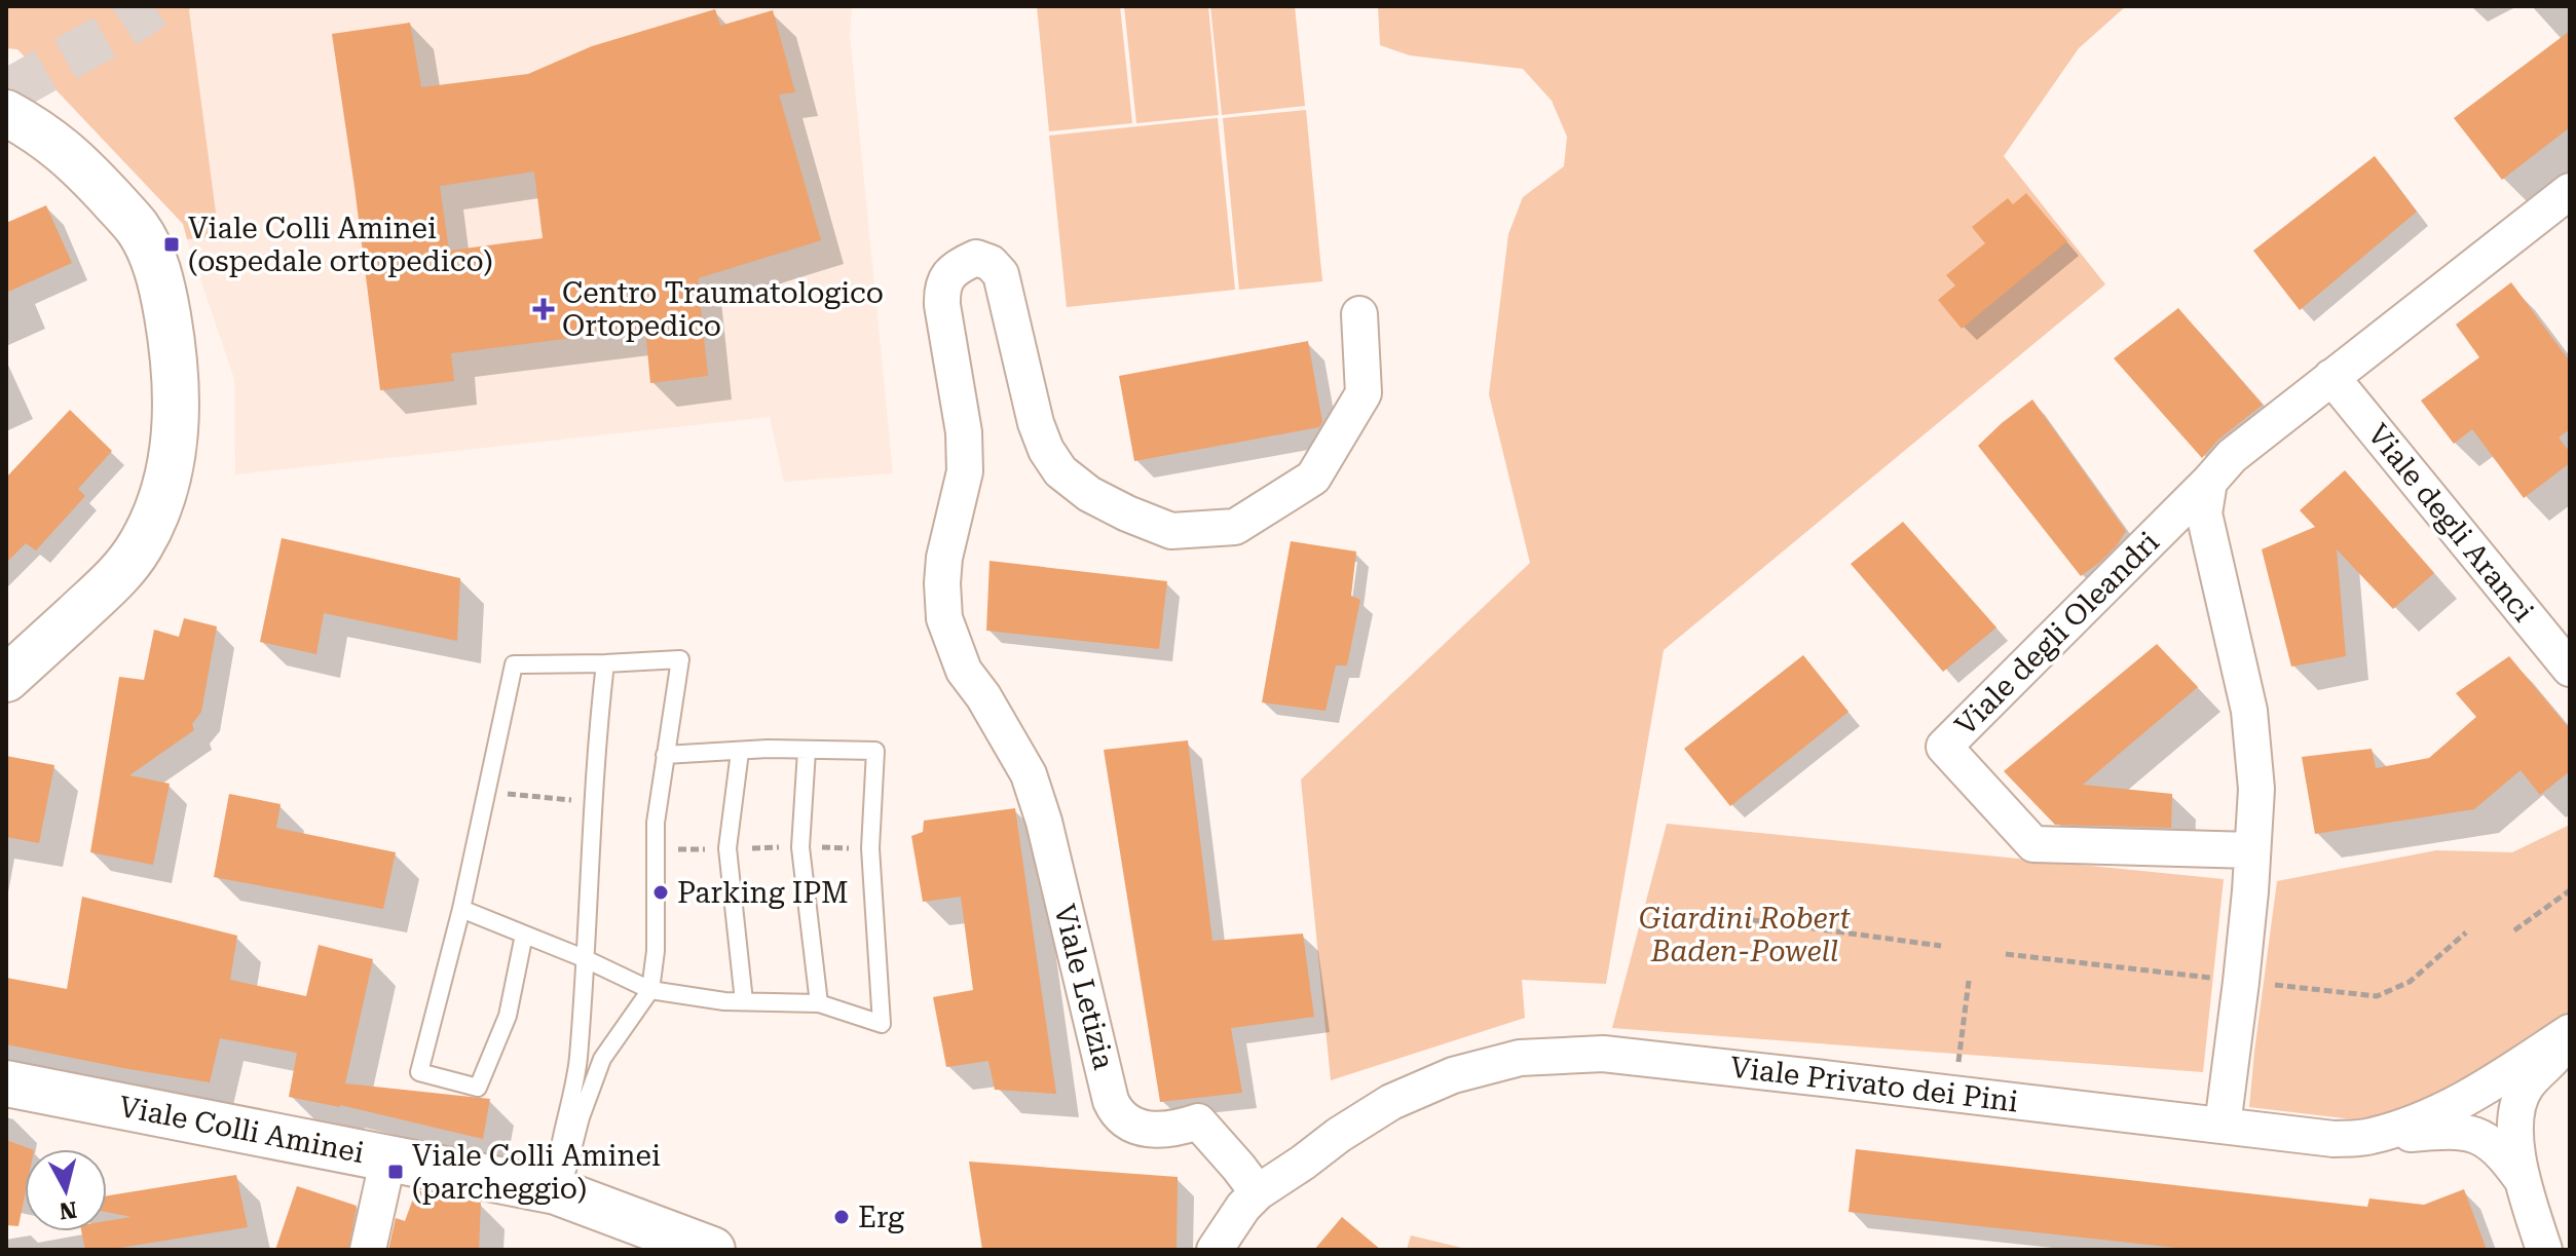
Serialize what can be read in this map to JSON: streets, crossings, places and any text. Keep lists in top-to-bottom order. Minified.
{"streets":{"main road":["Viale Colli Aminei"],"street":["Viale degli Aranci","Viale degli Oleandri","Viale Letizia","Viale Privato dei Pini"]},"crossings":[["Viale degli Aranci","Viale degli Oleandri"],["Viale Letizia","Viale Privato dei Pini"]],"parks":["Giardini Robert Baden-Powell"],"places":{"transit":["Viale Colli Aminei (ospedale ortopedico)","Viale Colli Aminei (parcheggio)"],"health":["Centro Traumatologico Ortopedico"],"other":["Parking IPM","Erg"]},"north":"bottom"}
